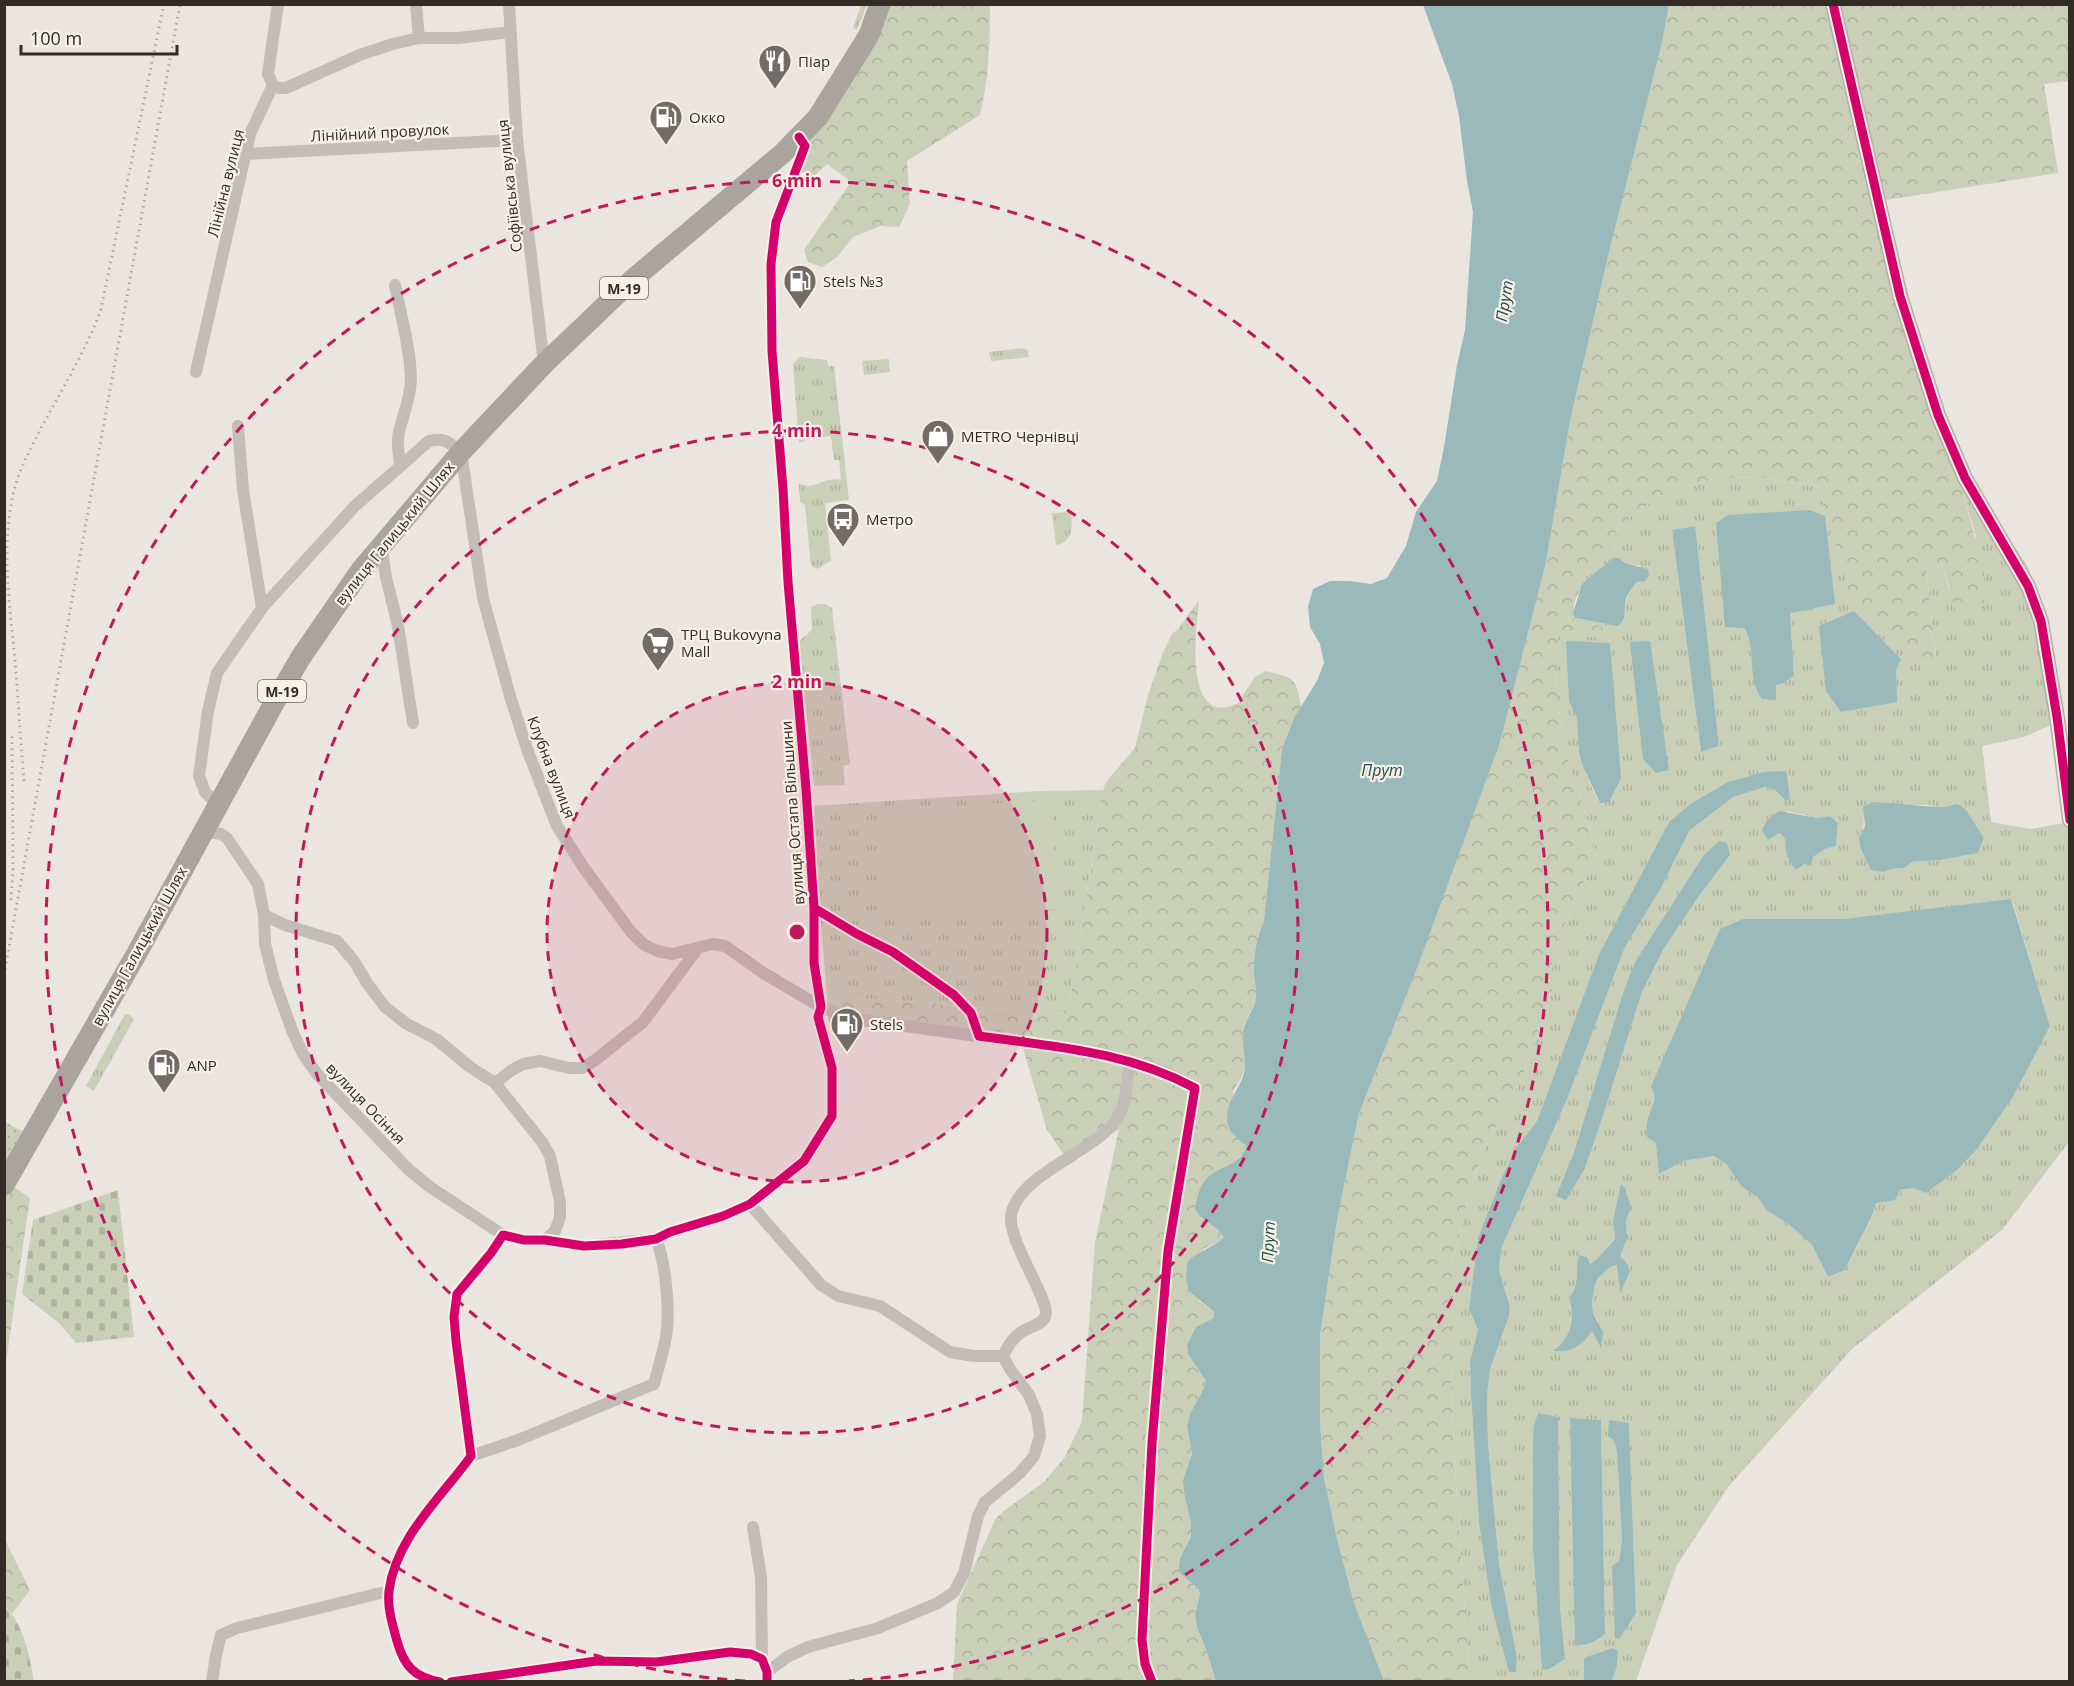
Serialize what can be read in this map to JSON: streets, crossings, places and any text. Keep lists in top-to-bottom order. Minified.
{"streets":{"highway":["М-19","вулиця Галицький Шлях"],"street":["Лінійний провулок","Лінійна вулиця","Софіївська вулиця","Клубна вулиця","вулиця Остапа Вільшини","вулиця Осіння"]},"crossings":[["Лінійний провулок","Лінійна вулиця"],["Лінійний провулок","Софіївська вулиця"],["Софіївська вулиця","вулиця Галицький Шлях"],["вулиця Галицький Шлях","Клубна вулиця"],["вулиця Галицький Шлях","вулиця Остапа Вільшини"],["вулиця Галицький Шлях","вулиця Осіння"],["Клубна вулиця","вулиця Остапа Вільшини"],["вулиця Остапа Вільшини","вулиця Осіння"]],"water":["Прут"],"places":{"restaurant":["Піар"],"fuel station":["Окко","Stels №3","Stels","ANP"],"shop":["METRO Чернівці"],"bus stop":["Метро"],"supermarket":["ТРЦ Bukovyna Mall"]},"scale_bar":"100 m","rings":["6 min","4 min","2 min"]}
